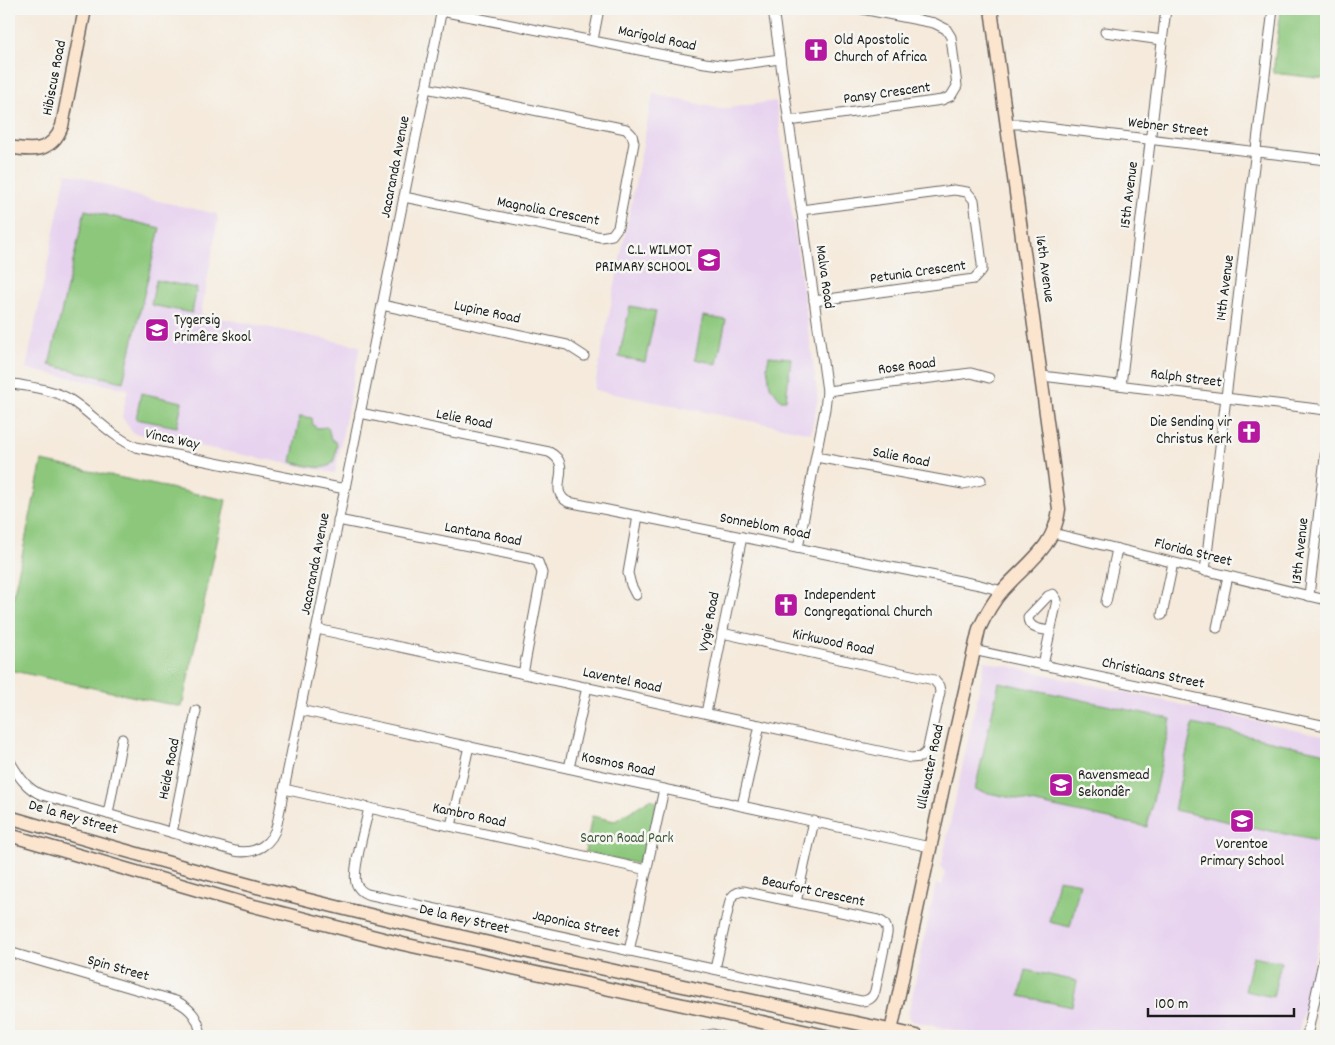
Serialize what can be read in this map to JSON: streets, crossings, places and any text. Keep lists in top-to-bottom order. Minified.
{"streets":{"main road":["Hibiscus Road","16th Avenue","Ullswater Road","De la Rey Street"],"street":["Marigold Road","Pansy Crescent","Webner Street","Jacaranda Avenue","15th Avenue","Magnolia Crescent","Petunia Crescent","Malva Road","14th Avenue","Lupine Road","Rose Road","Ralph Street","Lelie Road","Vinca Way","Salie Road","Sonneblom Road","Lantana Road","13th Avenue","Florida Street","Vygie Road","Kirkwood Road","Christiaans Street","Laventel Road","Kosmos Road","Heide Road","Kambro Road","Beaufort Crescent","Japonica Street","Spin Street"]},"crossings":[["Marigold Road","Jacaranda Avenue"],["Marigold Road","Malva Road"],["Pansy Crescent","Malva Road"],["Webner Street","15th Avenue"],["Webner Street","16th Avenue"],["Webner Street","14th Avenue"],["Jacaranda Avenue","Magnolia Crescent"],["Jacaranda Avenue","Lupine Road"],["Jacaranda Avenue","Lelie Road"],["Jacaranda Avenue","Vinca Way"],["Jacaranda Avenue","Lantana Road"],["Jacaranda Avenue","Laventel Road"],["Jacaranda Avenue","Kosmos Road"],["Jacaranda Avenue","Heide Road"],["Jacaranda Avenue","Kambro Road"],["15th Avenue","Ralph Street"],["16th Avenue","Ralph Street"],["16th Avenue","Florida Street"],["16th Avenue","Ullswater Road"],["Petunia Crescent","Malva Road"],["Malva Road","Rose Road"],["Malva Road","Salie Road"],["Malva Road","Sonneblom Road"],["14th Avenue","Ralph Street"],["14th Avenue","Florida Street"],["Lelie Road","Sonneblom Road"],["Sonneblom Road","Vygie Road"],["Sonneblom Road","Ullswater Road"],["Lantana Road","Laventel Road"],["13th Avenue","Florida Street"],["Florida Street","Ullswater Road"],["Vygie Road","Kirkwood Road"],["Vygie Road","Laventel Road"],["Kirkwood Road","Laventel Road"],["Christiaans Street","Ullswater Road"],["Kosmos Road","Ullswater Road"],["Ullswater Road","De la Rey Street"],["Kambro Road","Japonica Street"],["Beaufort Crescent","Japonica Street"]],"parks":["Saron Road Park"],"places":{"church":["Old Apostolic Church of Africa","Die Sending vir Christus Kerk","Independent Congregational Church"],"school or university":["C.L. WILMOT PRIMARY SCHOOL","Tygersig Primêre Skool","Ravensmead Sekondêr","Vorentoe Primary School"]},"scale_bar":"100 m"}
